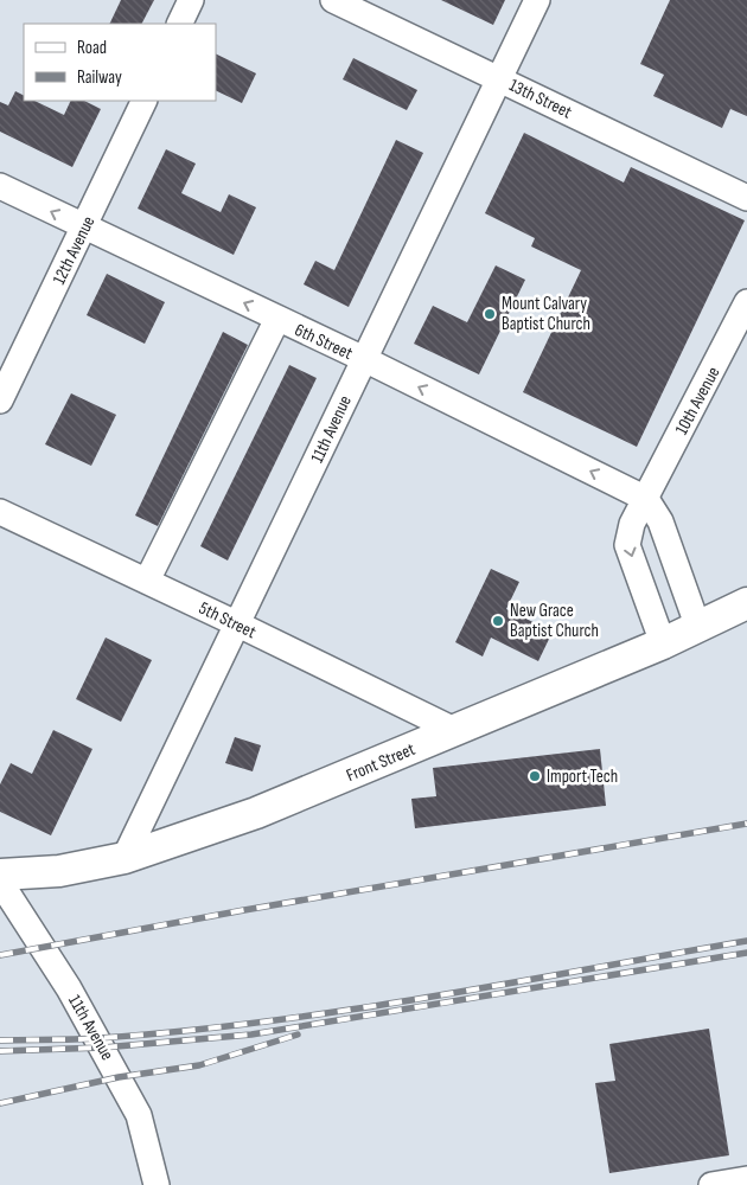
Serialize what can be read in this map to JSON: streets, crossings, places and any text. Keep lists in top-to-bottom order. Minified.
{"streets":{"main road":["Front Street"],"street":["13th Street","12th Avenue","6th Street","10th Avenue","11th Avenue","5th Street"]},"crossings":[["13th Street","11th Avenue"],["12th Avenue","6th Street"],["6th Street","10th Avenue"],["6th Street","11th Avenue"],["10th Avenue","Front Street"],["11th Avenue","5th Street"],["11th Avenue","Front Street"],["5th Street","Front Street"]],"one_way":["6th Street"],"places":["Mount Calvary Baptist Church","New Grace Baptist Church","Import Tech"],"legend":["Road","Railway"]}
